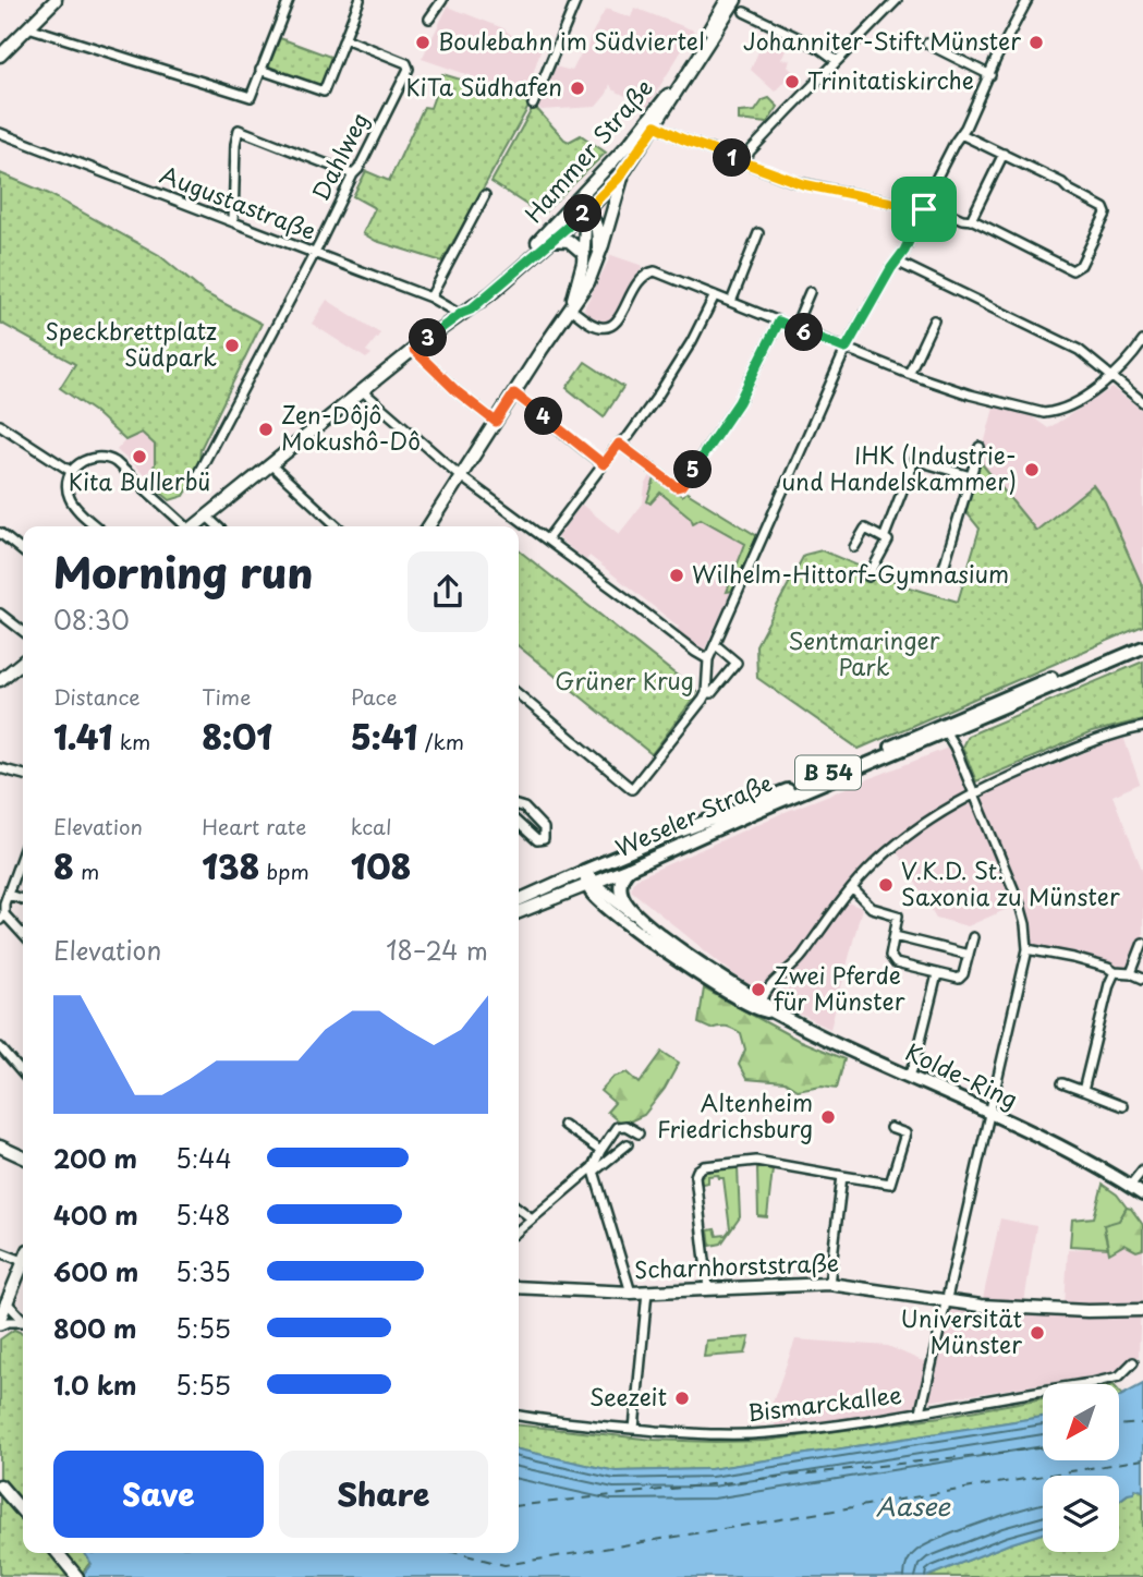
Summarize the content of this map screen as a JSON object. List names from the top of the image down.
{
  "streets": {
    "main road": [
      "Hammer Straße",
      "B 54",
      "Weseler Straße",
      "Kolde-Ring",
      "Scharnhorststraße"
    ],
    "street": ["Dahlweg", "Augustastraße", "Bismarckallee"]
  },
  "crossings": [
    ["Hammer Straße", "Augustastraße"],
    ["Dahlweg", "Augustastraße"],
    ["Weseler Straße", "Kolde-Ring"]
  ],
  "water": ["Aasee"],
  "parks": ["Sentmaringer Park", "Grüner Krug"],
  "places": [
    "Boulebahn im Südviertel",
    "Johanniter-Stift Münster",
    "Trinitatiskirche",
    "KiTa Südhafen",
    "Speckbrettplatz Südpark",
    "Zen-Dôjô Mokushô-Dô",
    "Kita Bullerbü",
    "IHK (Industrie- und Handelskammer)",
    "Wilhelm-Hittorf-Gymnasium",
    "V.K.D. St. Saxonia zu Münster",
    "Zwei Pferde für Münster",
    "Altenheim Friedrichsburg",
    "Universität Münster",
    "Seezeit"
  ],
  "north": "bottom left",
  "page": {
    "pins": [
      "1",
      "2",
      "6",
      "3",
      "4",
      "5"
    ],
    "heading": ["Morning run", "08:30"],
    "stats": [
      ["Distance", "1.41 km"],
      ["Time", "8:01"],
      ["Pace", "5:41 /km"],
      ["Elevation", "8 m"],
      ["Heart rate", "138 bpm"],
      ["kcal", "108"]
    ],
    "chart": ["Elevation", "18–24 m"],
    "list": [
      {
        "name": "200 m",
        "note": "5:44"
      },
      {
        "name": "400 m",
        "note": "5:48"
      },
      {
        "name": "600 m",
        "note": "5:35"
      },
      {
        "name": "800 m",
        "note": "5:55"
      },
      {
        "name": "1.0 km",
        "note": "5:55"
      }
    ],
    "buttons": ["Save", "Share"]
  }
}
